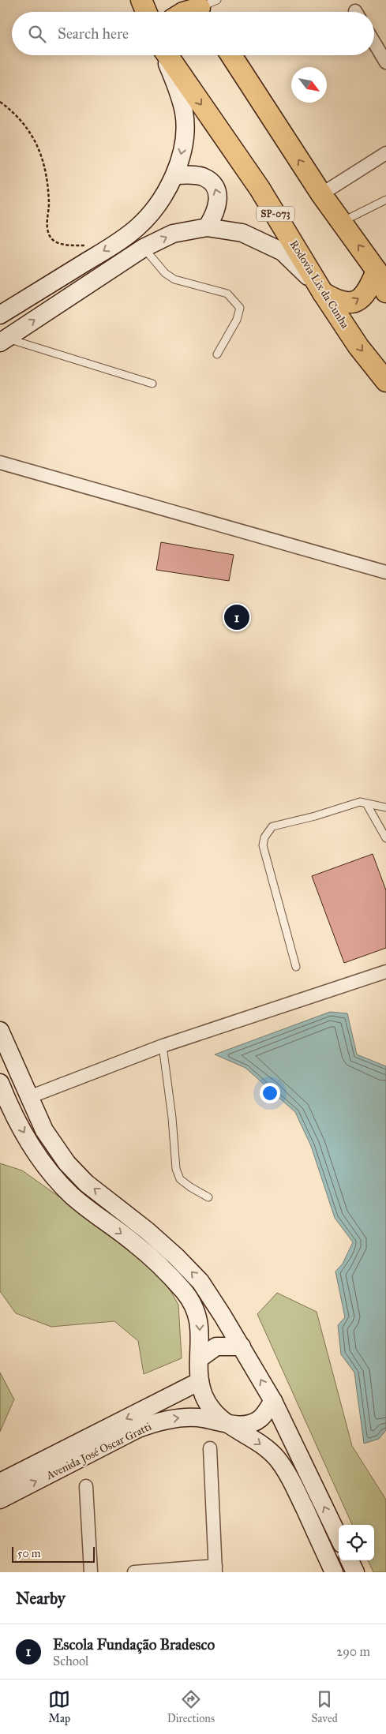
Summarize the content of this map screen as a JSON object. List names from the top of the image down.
{
  "streets": {
    "main road": ["SP-073", "Rodovia Lix da Cunha", "Avenida José Oscar Gratti"]
  },
  "scale_bar": "50 m",
  "north": "bottom right",
  "page": {
    "search": "Search here",
    "pins": "1",
    "scale": "50 m",
    "heading": "Nearby",
    "list": [
      {
        "mark": "1",
        "name": "Escola Fundação Bradesco",
        "note": "School",
        "value": "290 m"
      }
    ],
    "nav": ["Map", "Directions", "Saved"]
  }
}
